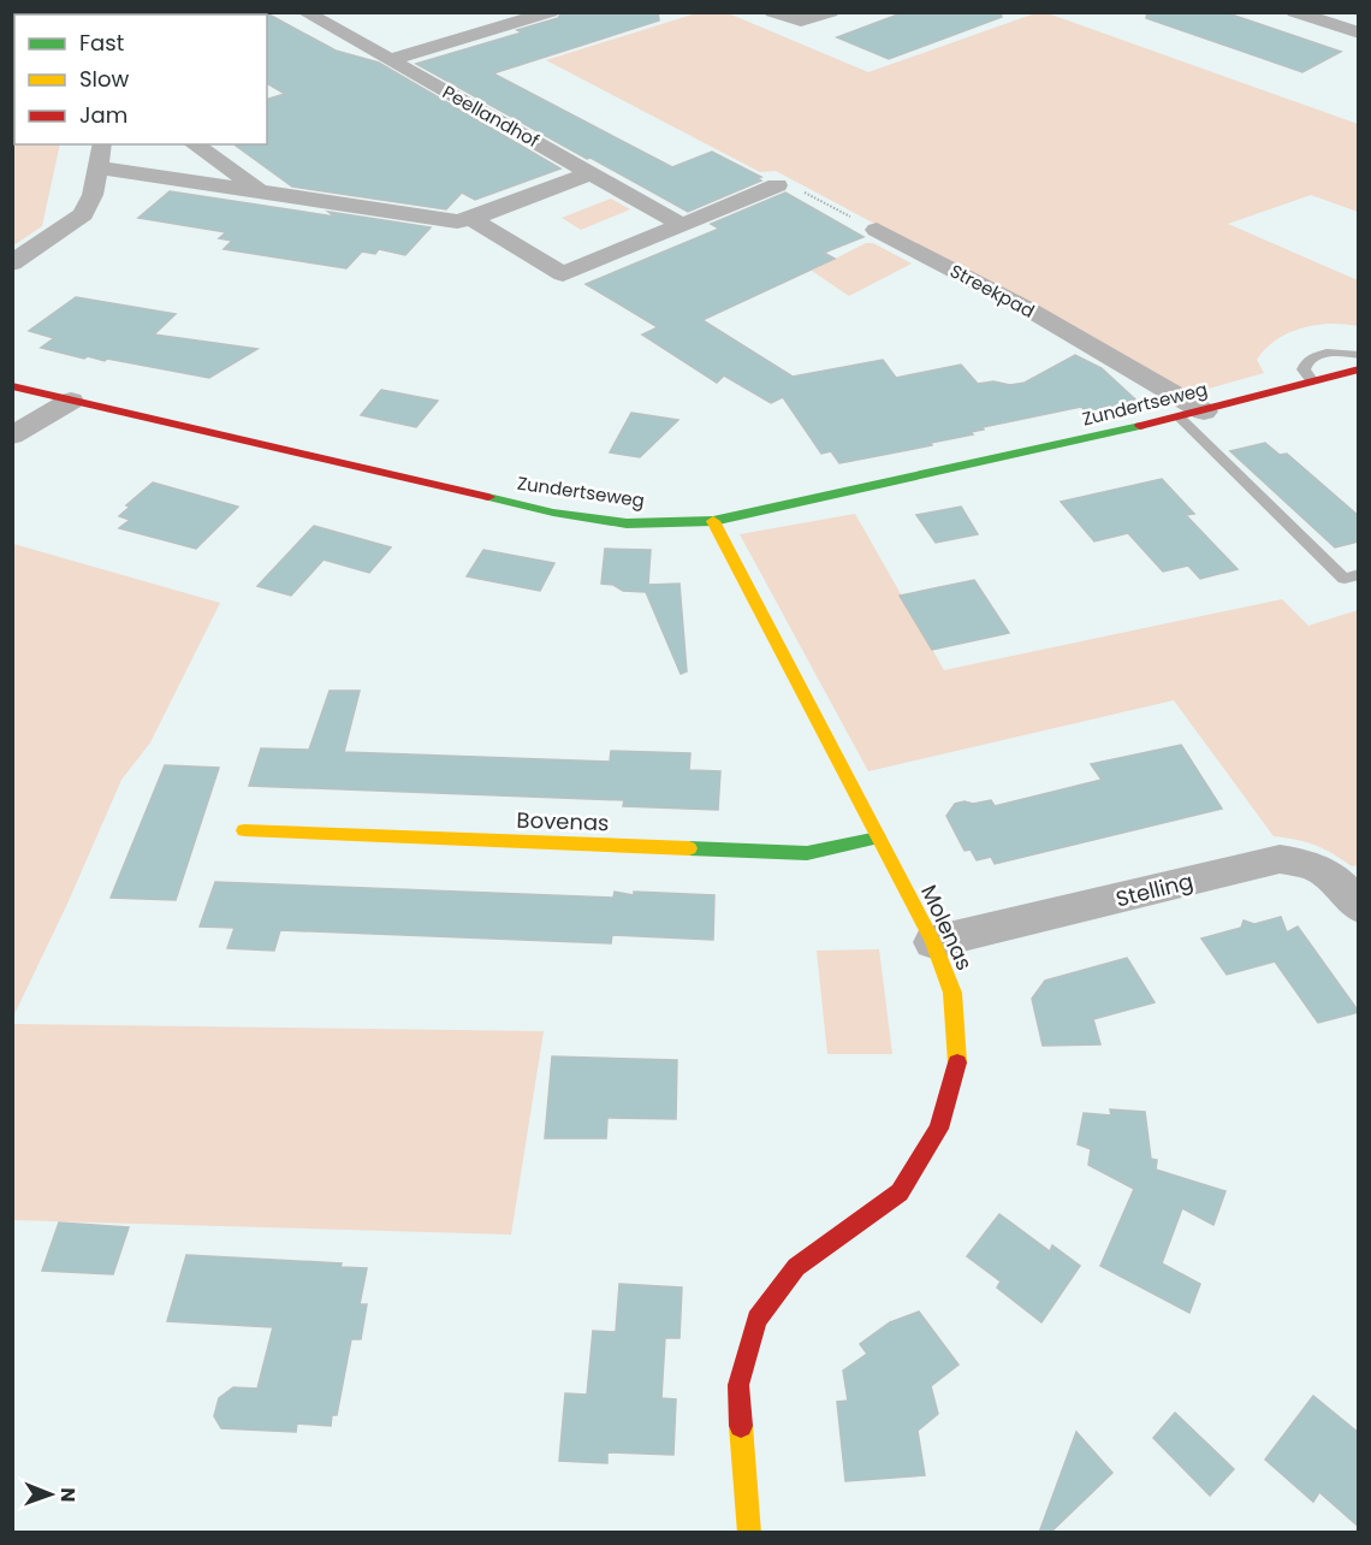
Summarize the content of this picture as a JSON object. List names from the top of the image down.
{
  "streets": {
    "street": [
      "Peellandhof",
      "Streekpad",
      "Zundertseweg",
      "Bovenas",
      "Stelling",
      "Molenas"
    ]
  },
  "crossings": [
    ["Streekpad", "Zundertseweg"],
    ["Zundertseweg", "Molenas"],
    ["Bovenas", "Molenas"],
    ["Stelling", "Molenas"]
  ],
  "legend": ["Fast", "Slow", "Jam"],
  "north": "right"
}
